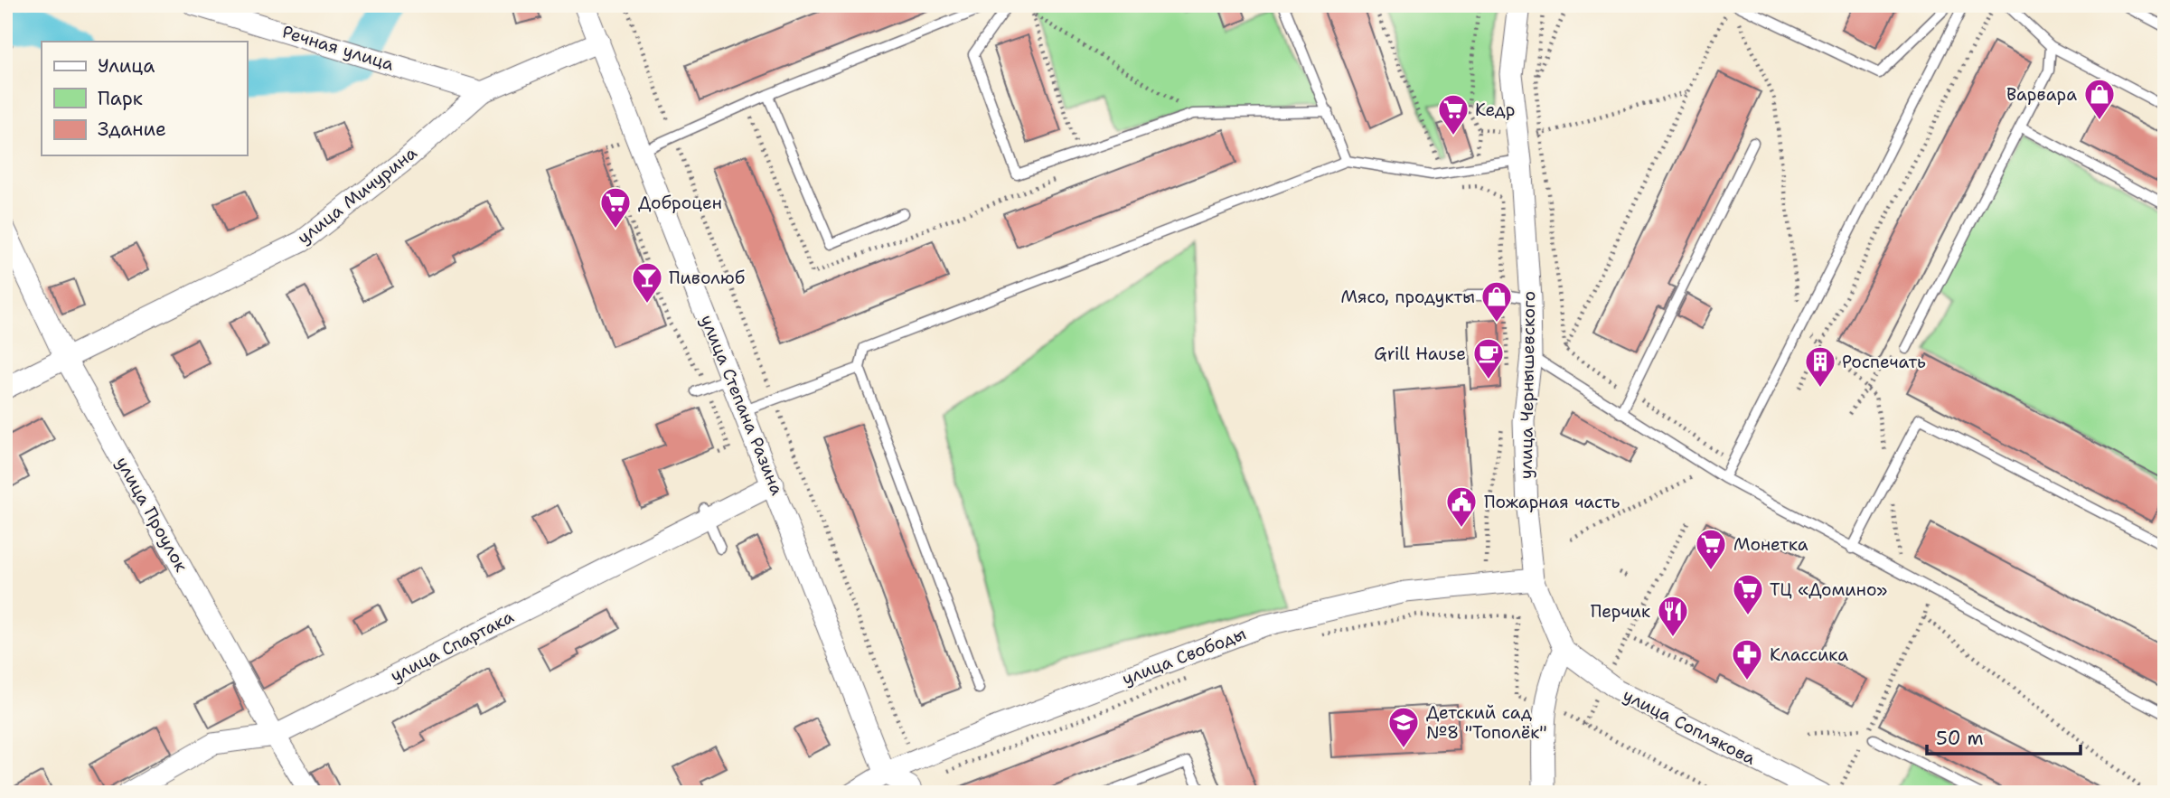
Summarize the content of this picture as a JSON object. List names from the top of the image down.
{
  "streets": {
    "street": [
      "Речная улица",
      "улица Мичурина",
      "улица Чернышевского",
      "улица Степана Разина",
      "улица Проулок",
      "улица Спартака",
      "улица Свободы",
      "улица Соплякова"
    ]
  },
  "crossings": [
    ["Речная улица", "улица Мичурина"],
    ["улица Мичурина", "улица Степана Разина"],
    ["улица Мичурина", "улица Проулок"],
    ["улица Чернышевского", "улица Свободы"],
    ["улица Чернышевского", "улица Соплякова"],
    ["улица Степана Разина", "улица Спартака"],
    ["улица Степана Разина", "улица Свободы"],
    ["улица Проулок", "улица Спартака"]
  ],
  "places": {
    "shop": ["Варвара", "Мясо, продукты"],
    "supermarket": [
      "Кедр",
      "Доброцен",
      "Монетка",
      "ТЦ «Домино»"
    ],
    "bar": ["Пиволюб"],
    "cafe": ["Grill Hause"],
    "building": ["Роспечать"],
    "public building": ["Пожарная часть"],
    "restaurant": ["Перчик"],
    "pharmacy": ["Классика"],
    "school or university": ["Детский сад №8 \"Тополёк\""]
  },
  "legend": ["Улица", "Парк", "Здание"],
  "scale_bar": "50 m"
}
